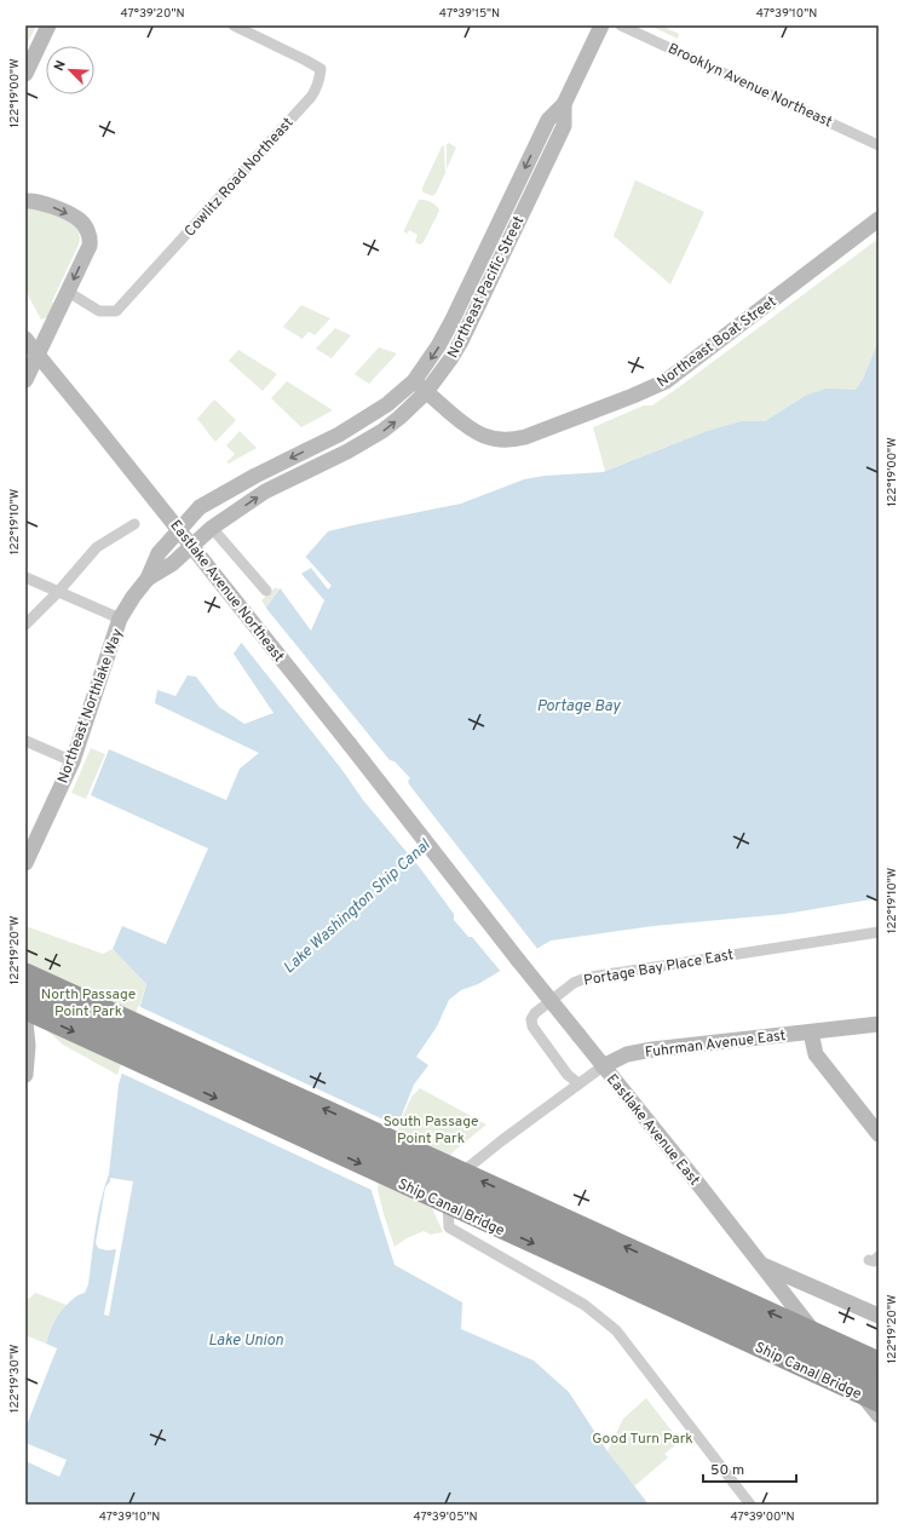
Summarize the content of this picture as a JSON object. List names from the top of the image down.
{
  "streets": {
    "highway": ["Ship Canal Bridge"],
    "main road": [
      "Northeast Pacific Street",
      "Northeast Boat Street",
      "Eastlake Avenue Northeast",
      "Northeast Northlake Way",
      "Fuhrman Avenue East",
      "Eastlake Avenue East"
    ],
    "street": ["Brooklyn Avenue Northeast", "Cowlitz Road Northeast", "Portage Bay Place East"]
  },
  "crossings": [
    ["Northeast Pacific Street", "Northeast Boat Street"],
    ["Northeast Pacific Street", "Northeast Northlake Way"],
    ["Eastlake Avenue Northeast", "Eastlake Avenue East"],
    ["Portage Bay Place East", "Fuhrman Avenue East"],
    ["Fuhrman Avenue East", "Eastlake Avenue East"]
  ],
  "water": ["Portage Bay", "Lake Washington Ship Canal", "Lake Union"],
  "parks": ["North Passage Point Park", "South Passage Point Park", "Good Turn Park"],
  "scale_bar": "50 m",
  "north": "top left",
  "coordinates": [
    "47°39'20\"N",
    "47°39'15\"N",
    "47°39'10\"N",
    "122°19'00\"W",
    "122°19'10\"W",
    "122°19'20\"W",
    "122°19'30\"W",
    "47°39'05\"N",
    "47°39'00\"N"
  ]
}
